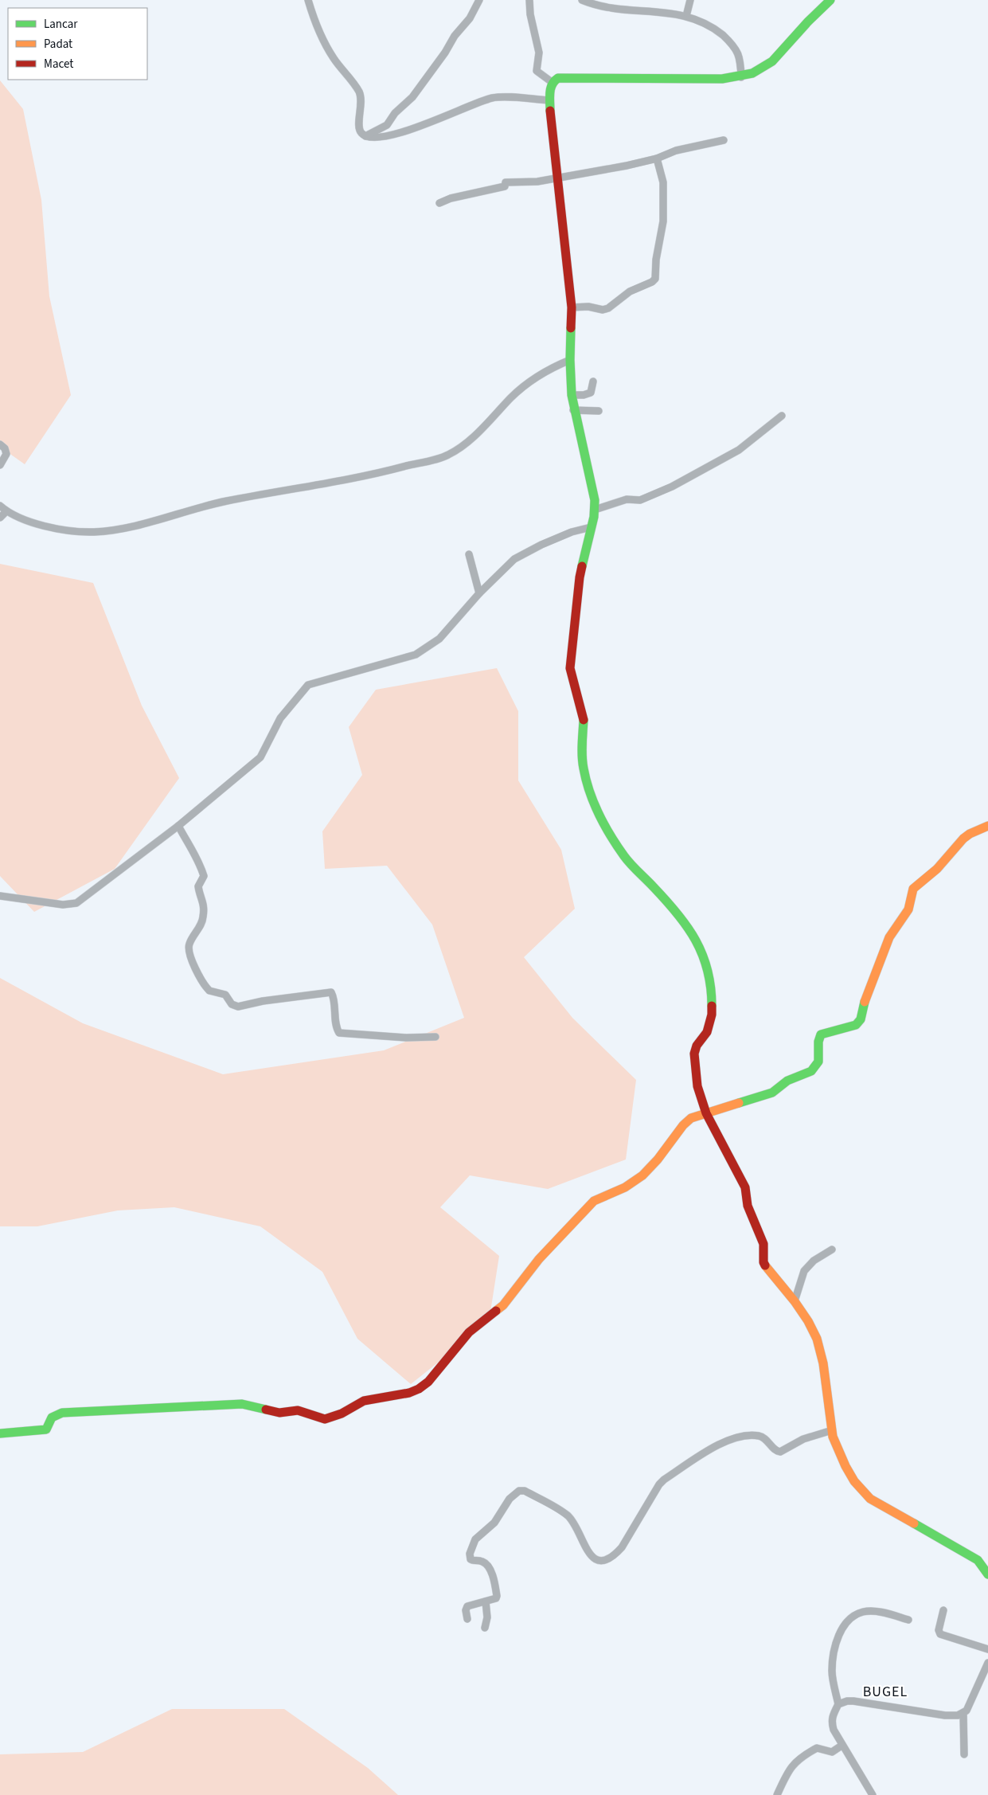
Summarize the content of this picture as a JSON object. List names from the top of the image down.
{
  "districts": ["BUGEL"],
  "legend": ["Lancar", "Padat", "Macet"]
}
